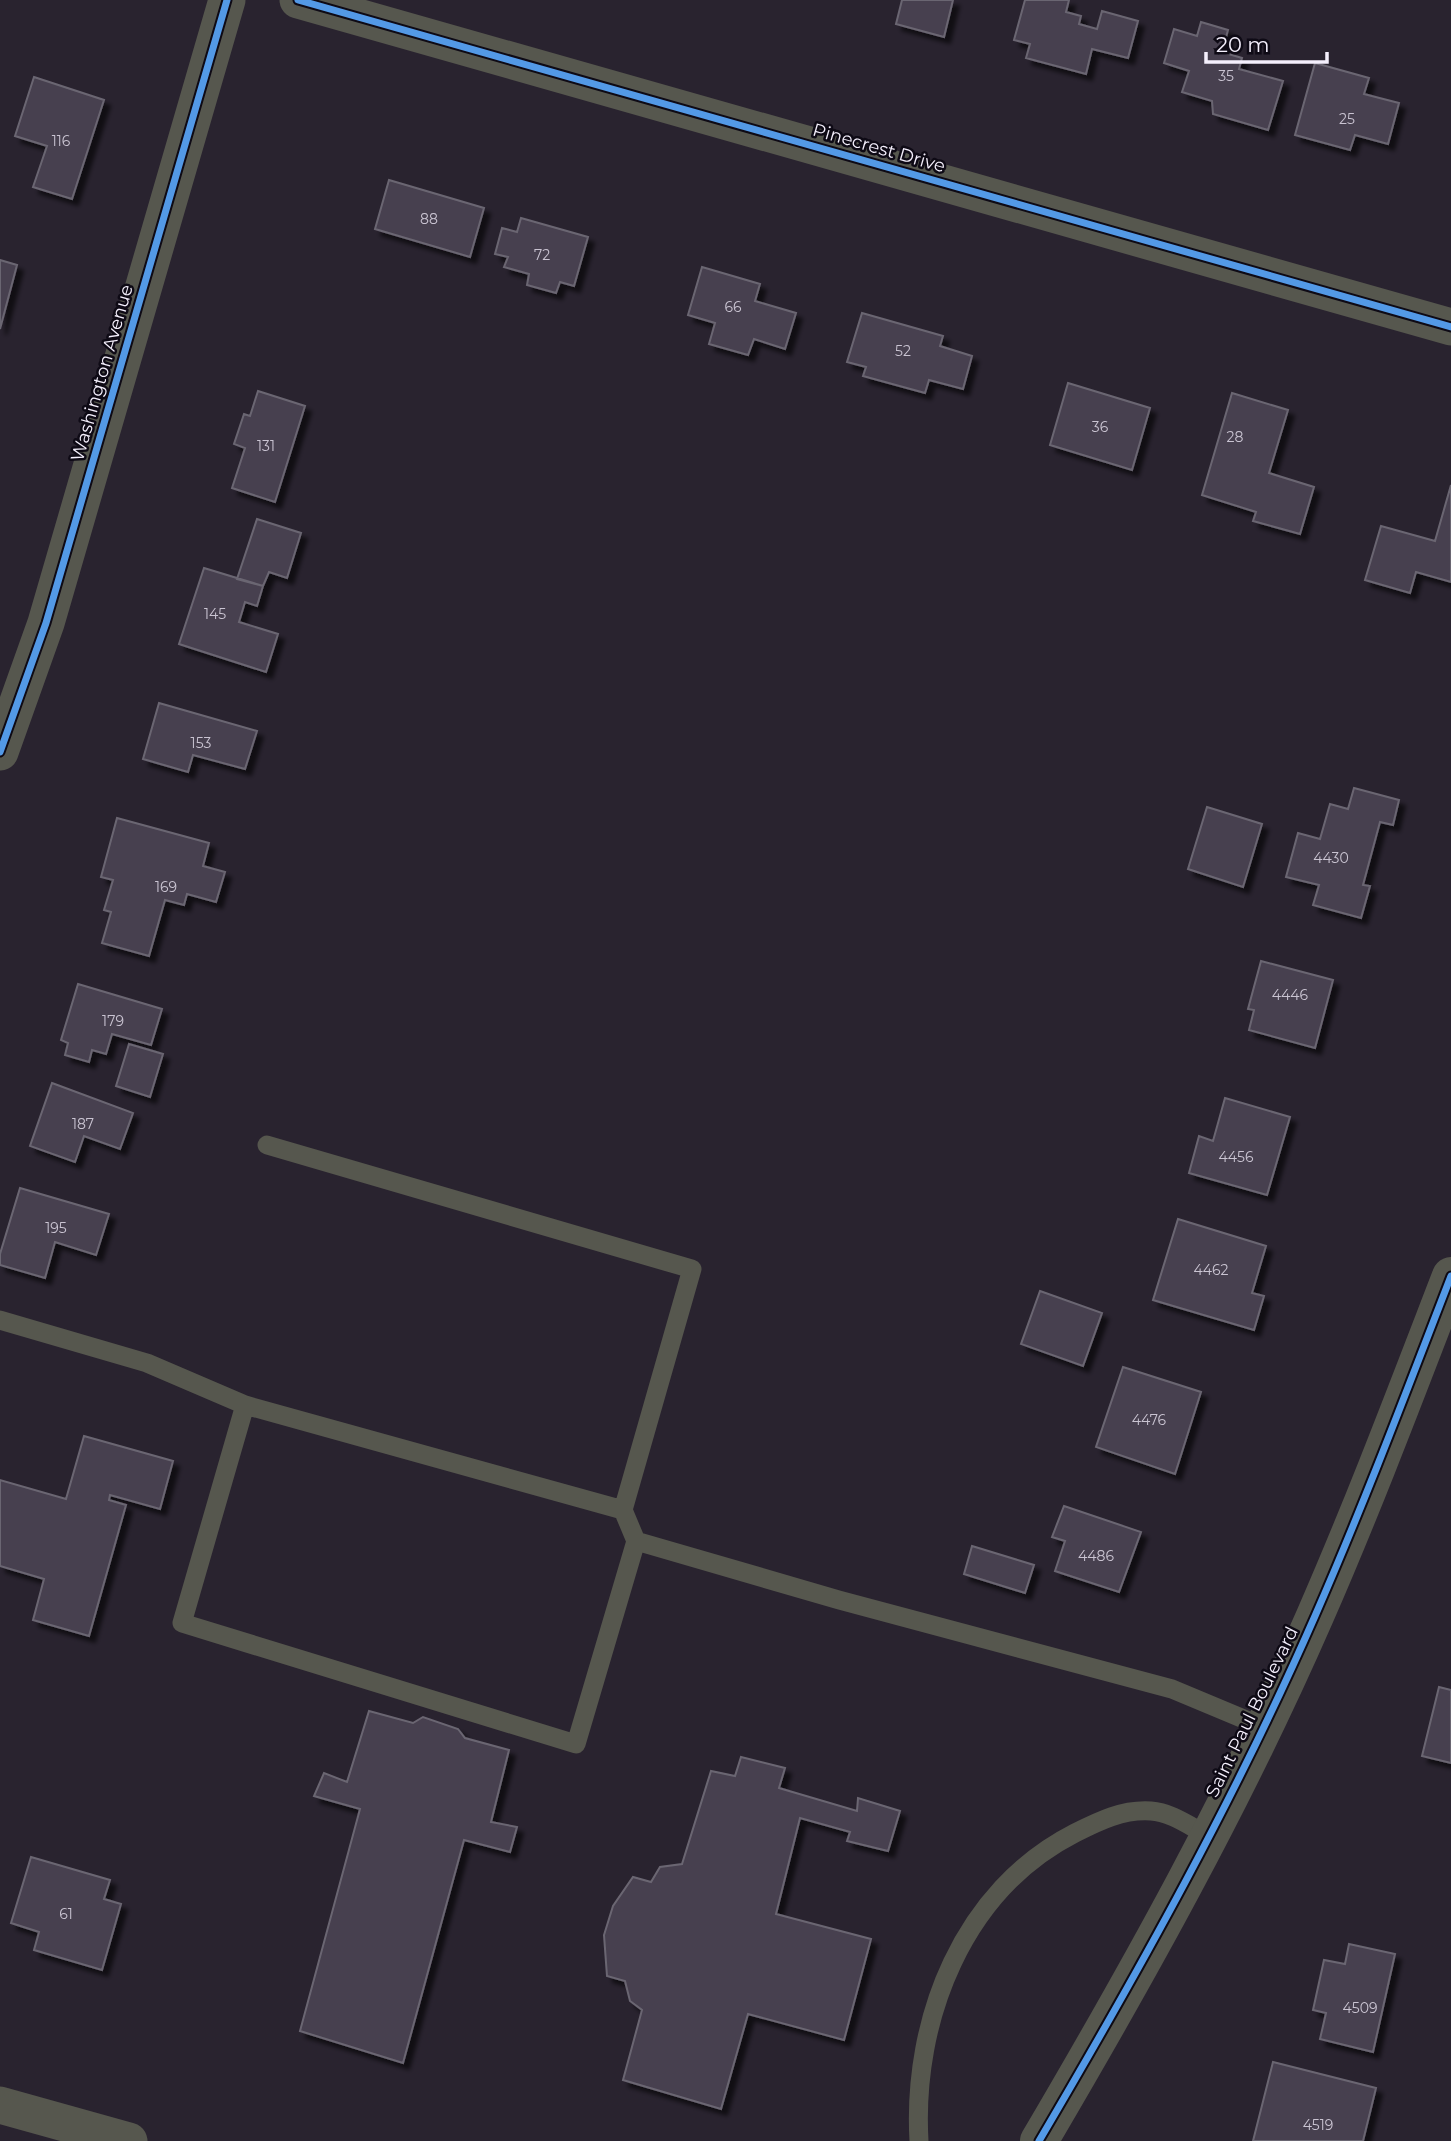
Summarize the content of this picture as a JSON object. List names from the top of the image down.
{
  "streets": {
    "street": ["Pinecrest Drive", "Washington Avenue", "Saint Paul Boulevard"]
  },
  "house_numbers": [
    "35",
    "25",
    "116",
    "88",
    "72",
    "66",
    "52",
    "36",
    "28",
    "131",
    "145",
    "153",
    "4430",
    "169",
    "4446",
    "179",
    "187",
    "4456",
    "195",
    "4462",
    "4476",
    "4486",
    "61",
    "4509",
    "4519"
  ],
  "scale_bar": "20 m"
}
